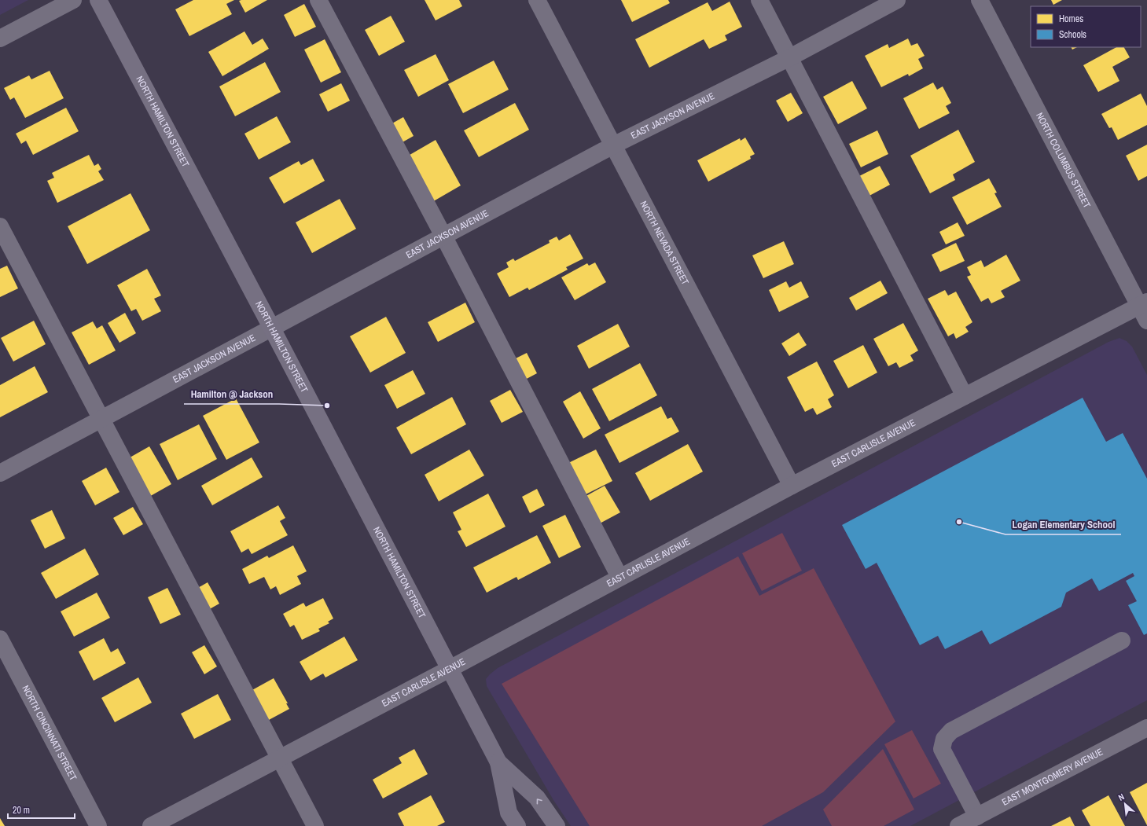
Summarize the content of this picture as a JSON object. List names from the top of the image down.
{
  "streets": {
    "main road": ["NORTH HAMILTON STREET"],
    "street": [
      "EAST JACKSON AVENUE",
      "NORTH COLUMBUS STREET",
      "NORTH NEVADA STREET",
      "EAST CARLISLE AVENUE",
      "NORTH CINCINNATI STREET",
      "EAST MONTGOMERY AVENUE"
    ]
  },
  "crossings": [
    ["EAST JACKSON AVENUE", "NORTH HAMILTON STREET"],
    ["EAST JACKSON AVENUE", "NORTH NEVADA STREET"],
    ["NORTH HAMILTON STREET", "EAST CARLISLE AVENUE"],
    ["NORTH COLUMBUS STREET", "EAST CARLISLE AVENUE"],
    ["NORTH NEVADA STREET", "EAST CARLISLE AVENUE"]
  ],
  "places": ["Hamilton @ Jackson", "Logan Elementary School"],
  "legend": ["Homes", "Schools"],
  "scale_bar": "20 m",
  "north": "top left"
}
